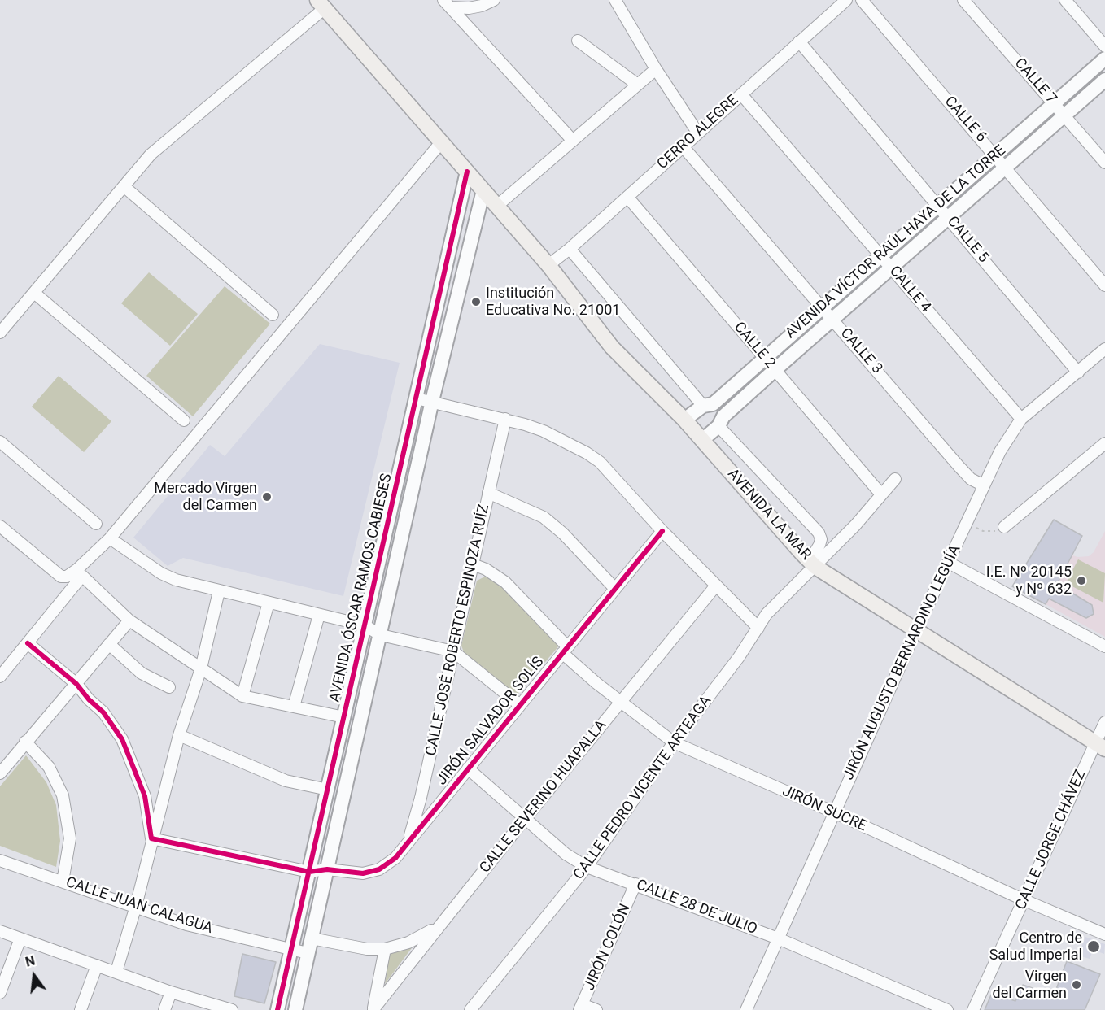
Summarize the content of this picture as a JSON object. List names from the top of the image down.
{
  "streets": {
    "main road": ["AVENIDA LA MAR"],
    "street": [
      "CALLE 7",
      "CALLE 6",
      "CERRO ALEGRE",
      "CALLE 5",
      "AVENIDA VÍCTOR RAÚL HAYA DE LA TORRE",
      "CALLE 4",
      "CALLE 2",
      "CALLE 3",
      "AVENIDA ÓSCAR RAMOS CABIESES",
      "CALLE JOSÉ ROBERTO ESPINOZA RUÍZ",
      "JIRÓN AUGUSTO BERNARDINO LEGUÍA",
      "JIRÓN SALVADOR SOLÍS",
      "CALLE PEDRO VICENTE ARTEAGA",
      "CALLE SEVERINO HUAPALLA",
      "JIRÓN SUCRE",
      "CALLE JORGE CHÁVEZ",
      "CALLE JUAN CALAGUA",
      "CALLE 28 DE JULIO",
      "JIRÓN COLÓN"
    ]
  },
  "crossings": [
    ["CALLE 7", "AVENIDA VÍCTOR RAÚL HAYA DE LA TORRE"],
    ["CALLE 6", "AVENIDA VÍCTOR RAÚL HAYA DE LA TORRE"],
    ["CERRO ALEGRE", "CALLE 5"],
    ["CERRO ALEGRE", "CALLE 4"],
    ["CERRO ALEGRE", "CALLE 2"],
    ["CERRO ALEGRE", "CALLE 3"],
    ["CERRO ALEGRE", "AVENIDA LA MAR"],
    ["CALLE 5", "AVENIDA VÍCTOR RAÚL HAYA DE LA TORRE"],
    ["CALLE 5", "JIRÓN AUGUSTO BERNARDINO LEGUÍA"],
    ["AVENIDA VÍCTOR RAÚL HAYA DE LA TORRE", "CALLE 4"],
    ["AVENIDA VÍCTOR RAÚL HAYA DE LA TORRE", "CALLE 2"],
    ["AVENIDA VÍCTOR RAÚL HAYA DE LA TORRE", "CALLE 3"],
    ["AVENIDA VÍCTOR RAÚL HAYA DE LA TORRE", "AVENIDA LA MAR"],
    ["CALLE 4", "JIRÓN AUGUSTO BERNARDINO LEGUÍA"],
    ["CALLE 2", "CALLE PEDRO VICENTE ARTEAGA"],
    ["CALLE 3", "JIRÓN AUGUSTO BERNARDINO LEGUÍA"],
    ["AVENIDA LA MAR", "AVENIDA ÓSCAR RAMOS CABIESES"],
    ["AVENIDA LA MAR", "JIRÓN AUGUSTO BERNARDINO LEGUÍA"],
    ["AVENIDA LA MAR", "CALLE PEDRO VICENTE ARTEAGA"],
    ["AVENIDA LA MAR", "CALLE JORGE CHÁVEZ"],
    ["AVENIDA ÓSCAR RAMOS CABIESES", "JIRÓN SALVADOR SOLÍS"],
    ["AVENIDA ÓSCAR RAMOS CABIESES", "CALLE JUAN CALAGUA"],
    ["CALLE JOSÉ ROBERTO ESPINOZA RUÍZ", "JIRÓN SALVADOR SOLÍS"],
    ["CALLE JOSÉ ROBERTO ESPINOZA RUÍZ", "JIRÓN SUCRE"],
    ["JIRÓN AUGUSTO BERNARDINO LEGUÍA", "JIRÓN SUCRE"],
    ["JIRÓN AUGUSTO BERNARDINO LEGUÍA", "CALLE 28 DE JULIO"],
    ["JIRÓN SALVADOR SOLÍS", "JIRÓN SUCRE"],
    ["JIRÓN SALVADOR SOLÍS", "CALLE 28 DE JULIO"],
    ["CALLE PEDRO VICENTE ARTEAGA", "JIRÓN SUCRE"],
    ["CALLE PEDRO VICENTE ARTEAGA", "CALLE 28 DE JULIO"],
    ["CALLE SEVERINO HUAPALLA", "JIRÓN SUCRE"],
    ["CALLE SEVERINO HUAPALLA", "CALLE 28 DE JULIO"],
    ["JIRÓN SUCRE", "CALLE JORGE CHÁVEZ"],
    ["CALLE 28 DE JULIO", "JIRÓN COLÓN"]
  ],
  "places": [
    "Institución Educativa No. 21001",
    "Mercado Virgen del Carmen",
    "I.E. Nº 20145 y Nº 632",
    "Centro de Salud Imperial",
    "Virgen del Carmen"
  ],
  "north": "top"
}
